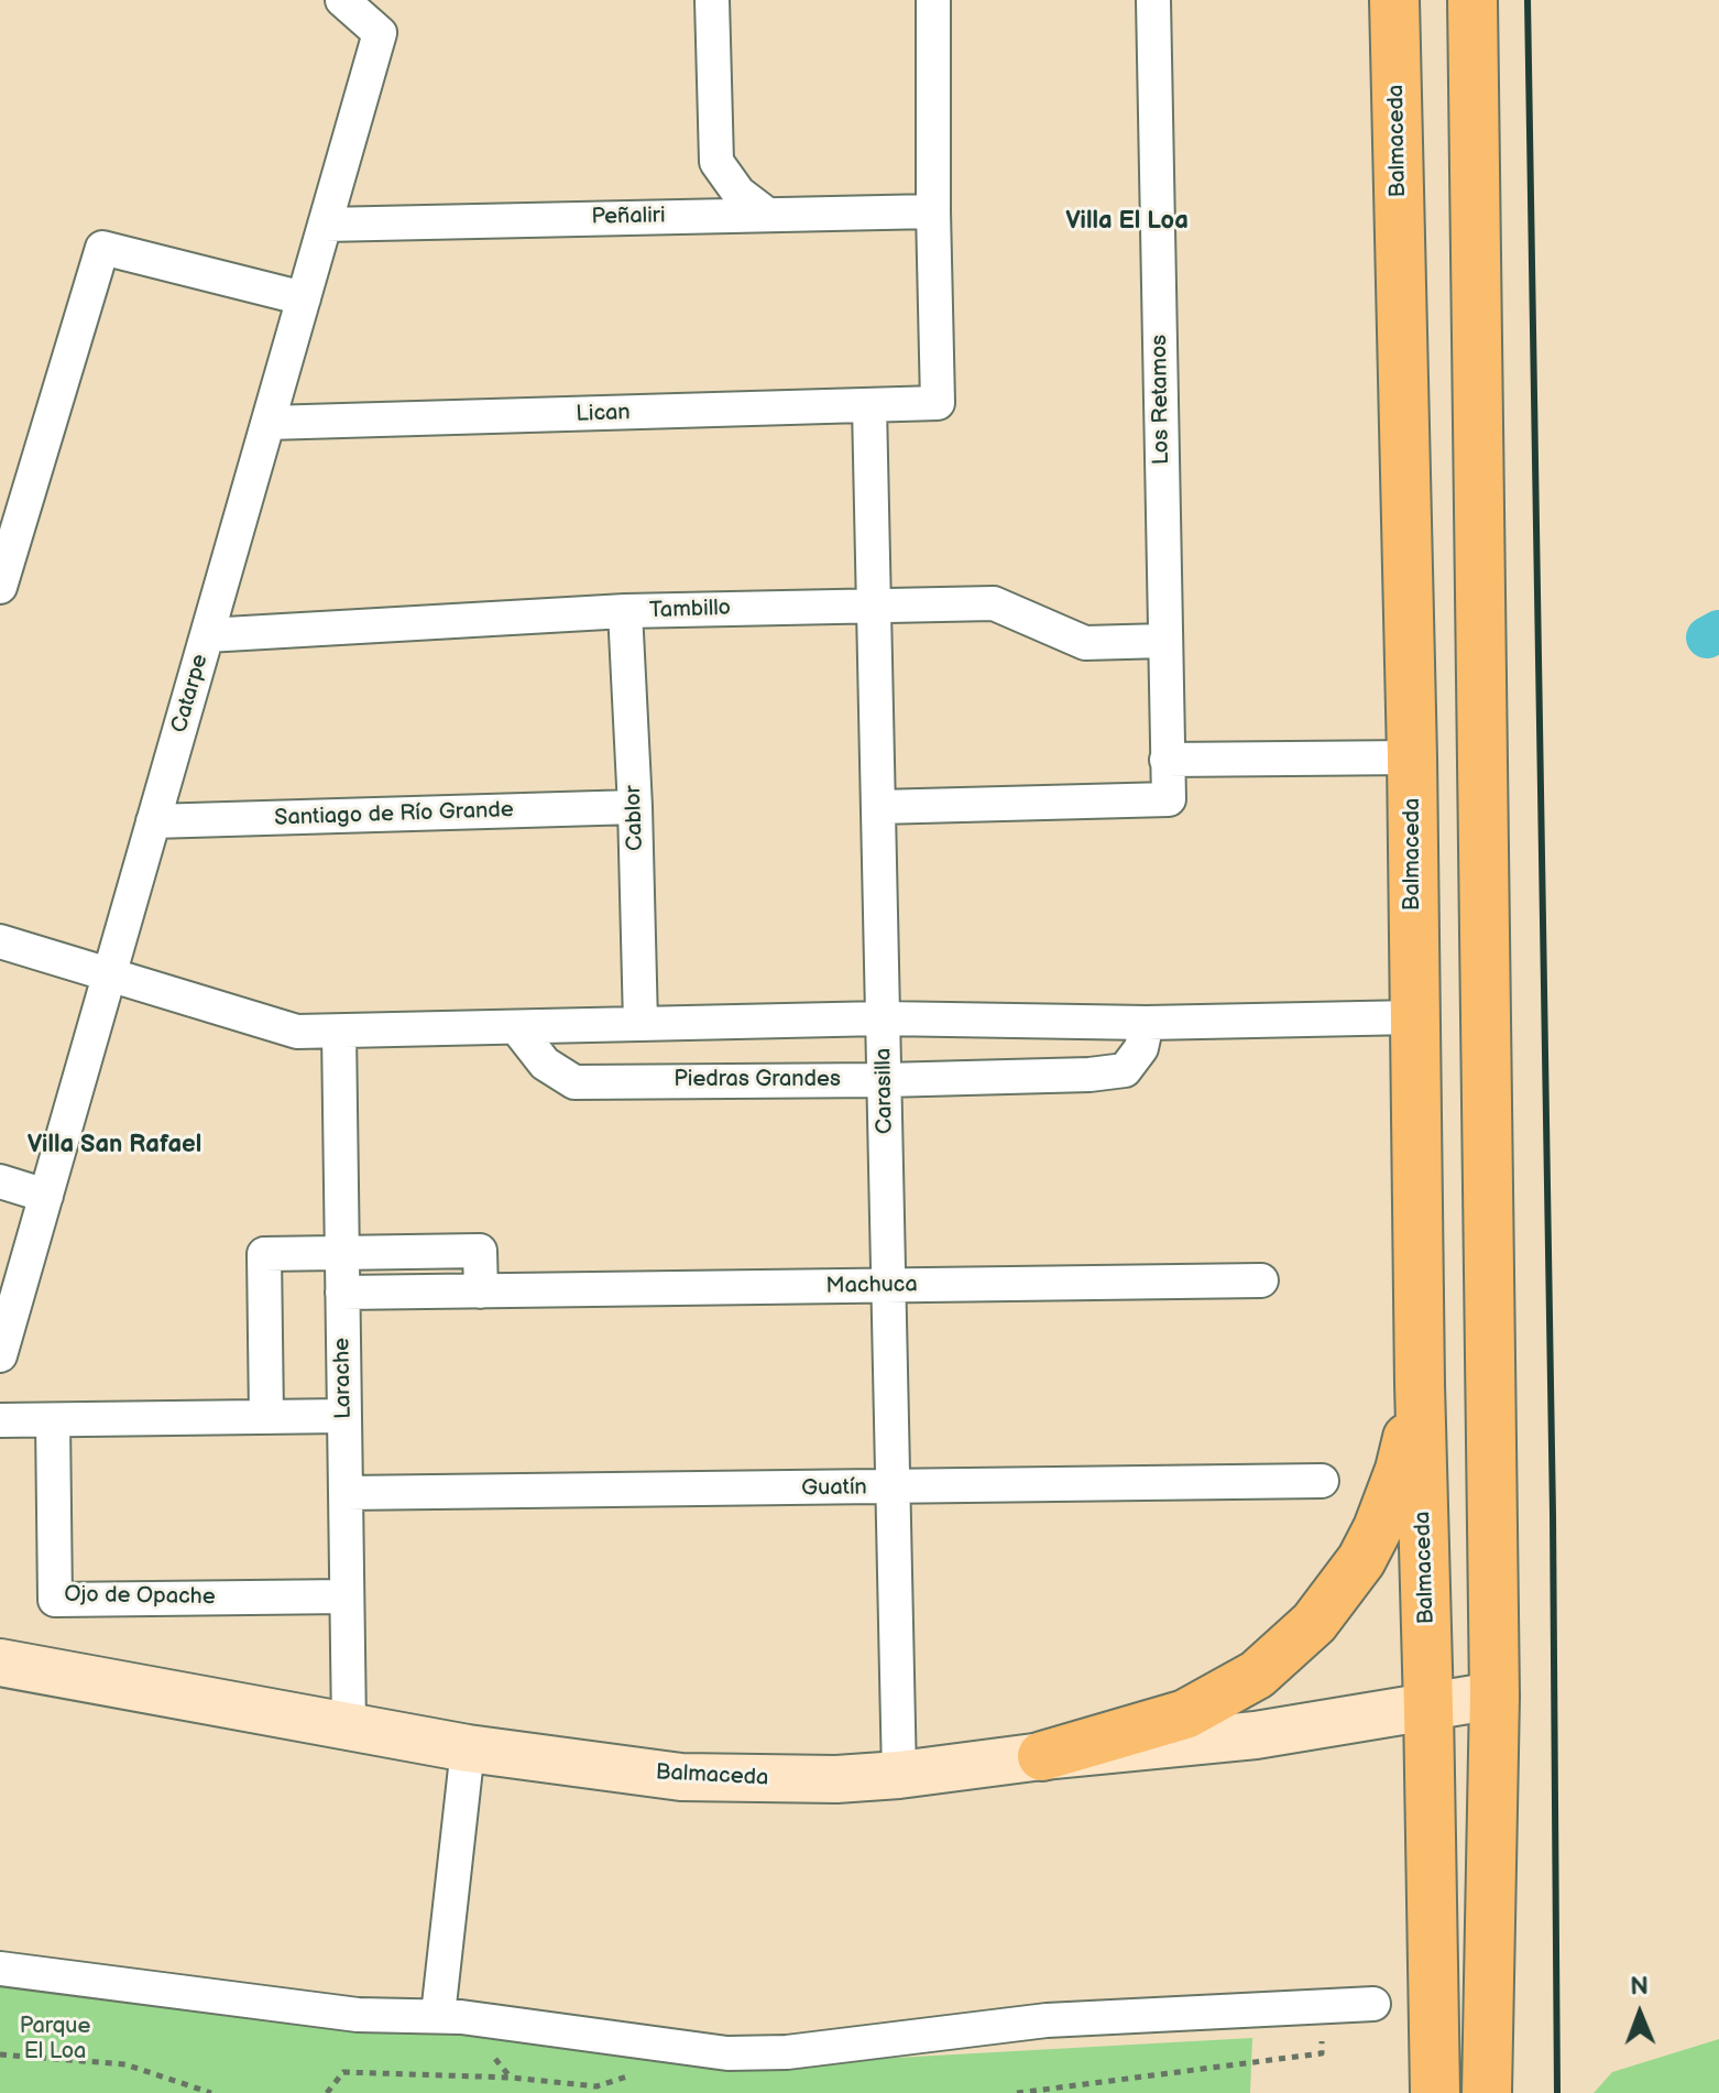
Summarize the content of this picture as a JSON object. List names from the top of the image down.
{
  "streets": {
    "main road": ["Balmaceda"],
    "street": [
      "Peñaliri",
      "Los Retamos",
      "Lican",
      "Tambillo",
      "Catarpe",
      "Santiago de Río Grande",
      "Cablor",
      "Piedras Grandes",
      "Carasilla",
      "Machuca",
      "Larache",
      "Guatín",
      "Ojo de Opache"
    ]
  },
  "crossings": [
    ["Balmaceda", "Carasilla"],
    ["Balmaceda", "Larache"],
    ["Peñaliri", "Lican"],
    ["Peñaliri", "Catarpe"],
    ["Los Retamos", "Tambillo"],
    ["Los Retamos", "Carasilla"],
    ["Lican", "Catarpe"],
    ["Lican", "Carasilla"],
    ["Tambillo", "Catarpe"],
    ["Tambillo", "Cablor"],
    ["Tambillo", "Carasilla"],
    ["Catarpe", "Santiago de Río Grande"],
    ["Santiago de Río Grande", "Cablor"],
    ["Piedras Grandes", "Carasilla"],
    ["Carasilla", "Machuca"],
    ["Carasilla", "Guatín"],
    ["Machuca", "Larache"],
    ["Larache", "Guatín"],
    ["Larache", "Ojo de Opache"]
  ],
  "districts": ["Villa El Loa", "Villa San Rafael"],
  "parks": ["Parque El Loa"],
  "north": "top"
}
